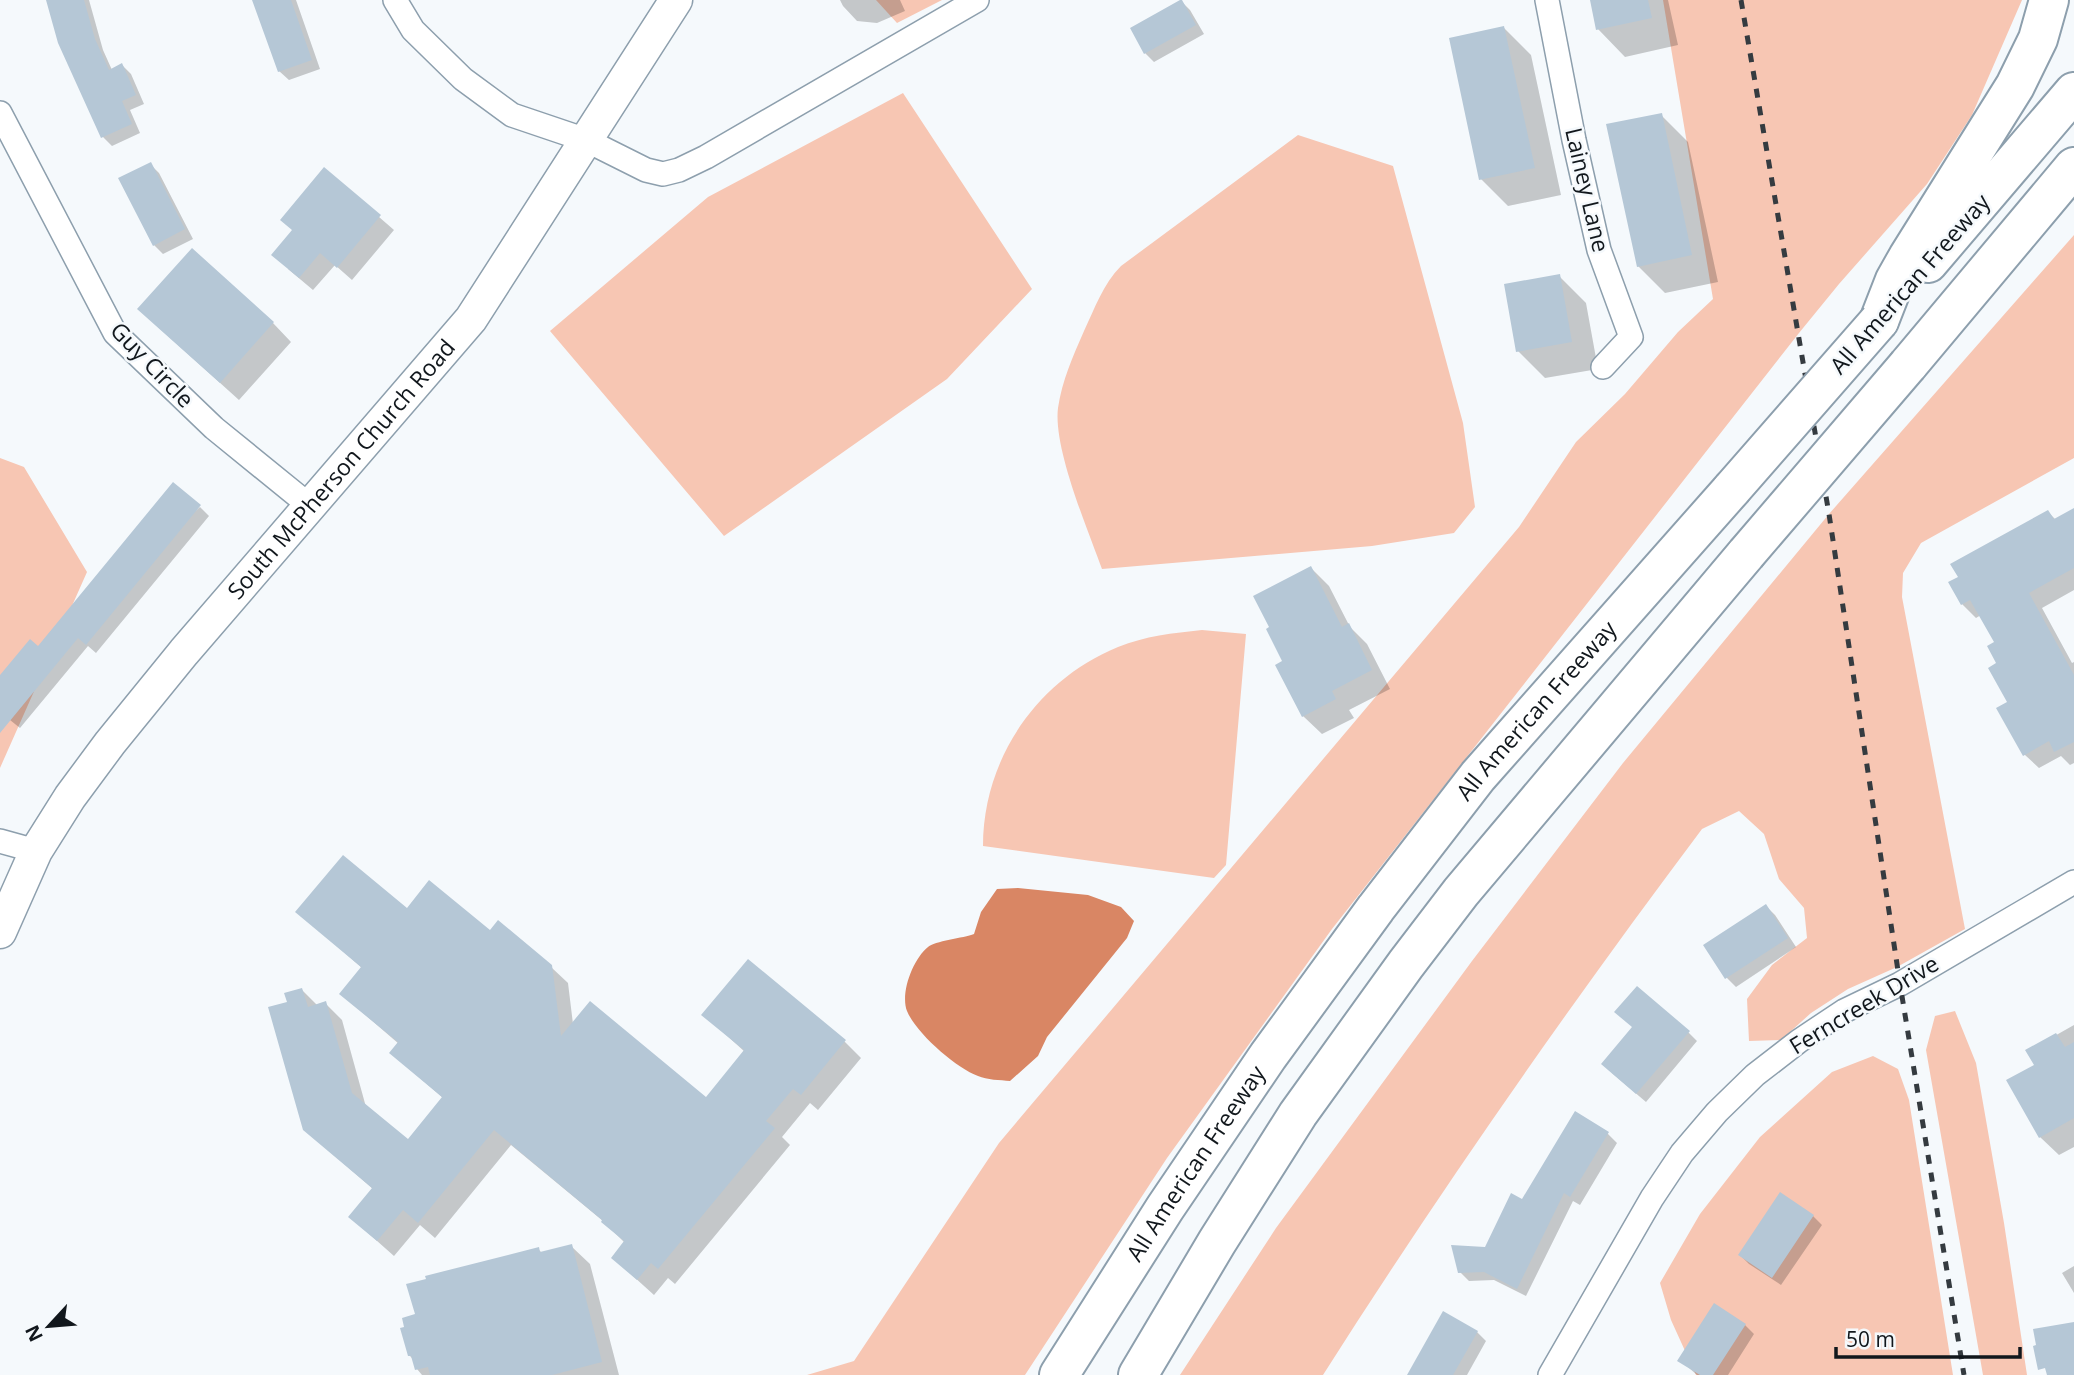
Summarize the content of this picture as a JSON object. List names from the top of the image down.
{
  "streets": {
    "highway": ["All American Freeway"],
    "main road": ["South McPherson Church Road"],
    "street": ["Lainey Lane", "Guy Circle", "Ferncreek Drive"]
  },
  "crossings": [
    ["Guy Circle", "South McPherson Church Road"]
  ],
  "scale_bar": "50 m",
  "north": "bottom left"
}
